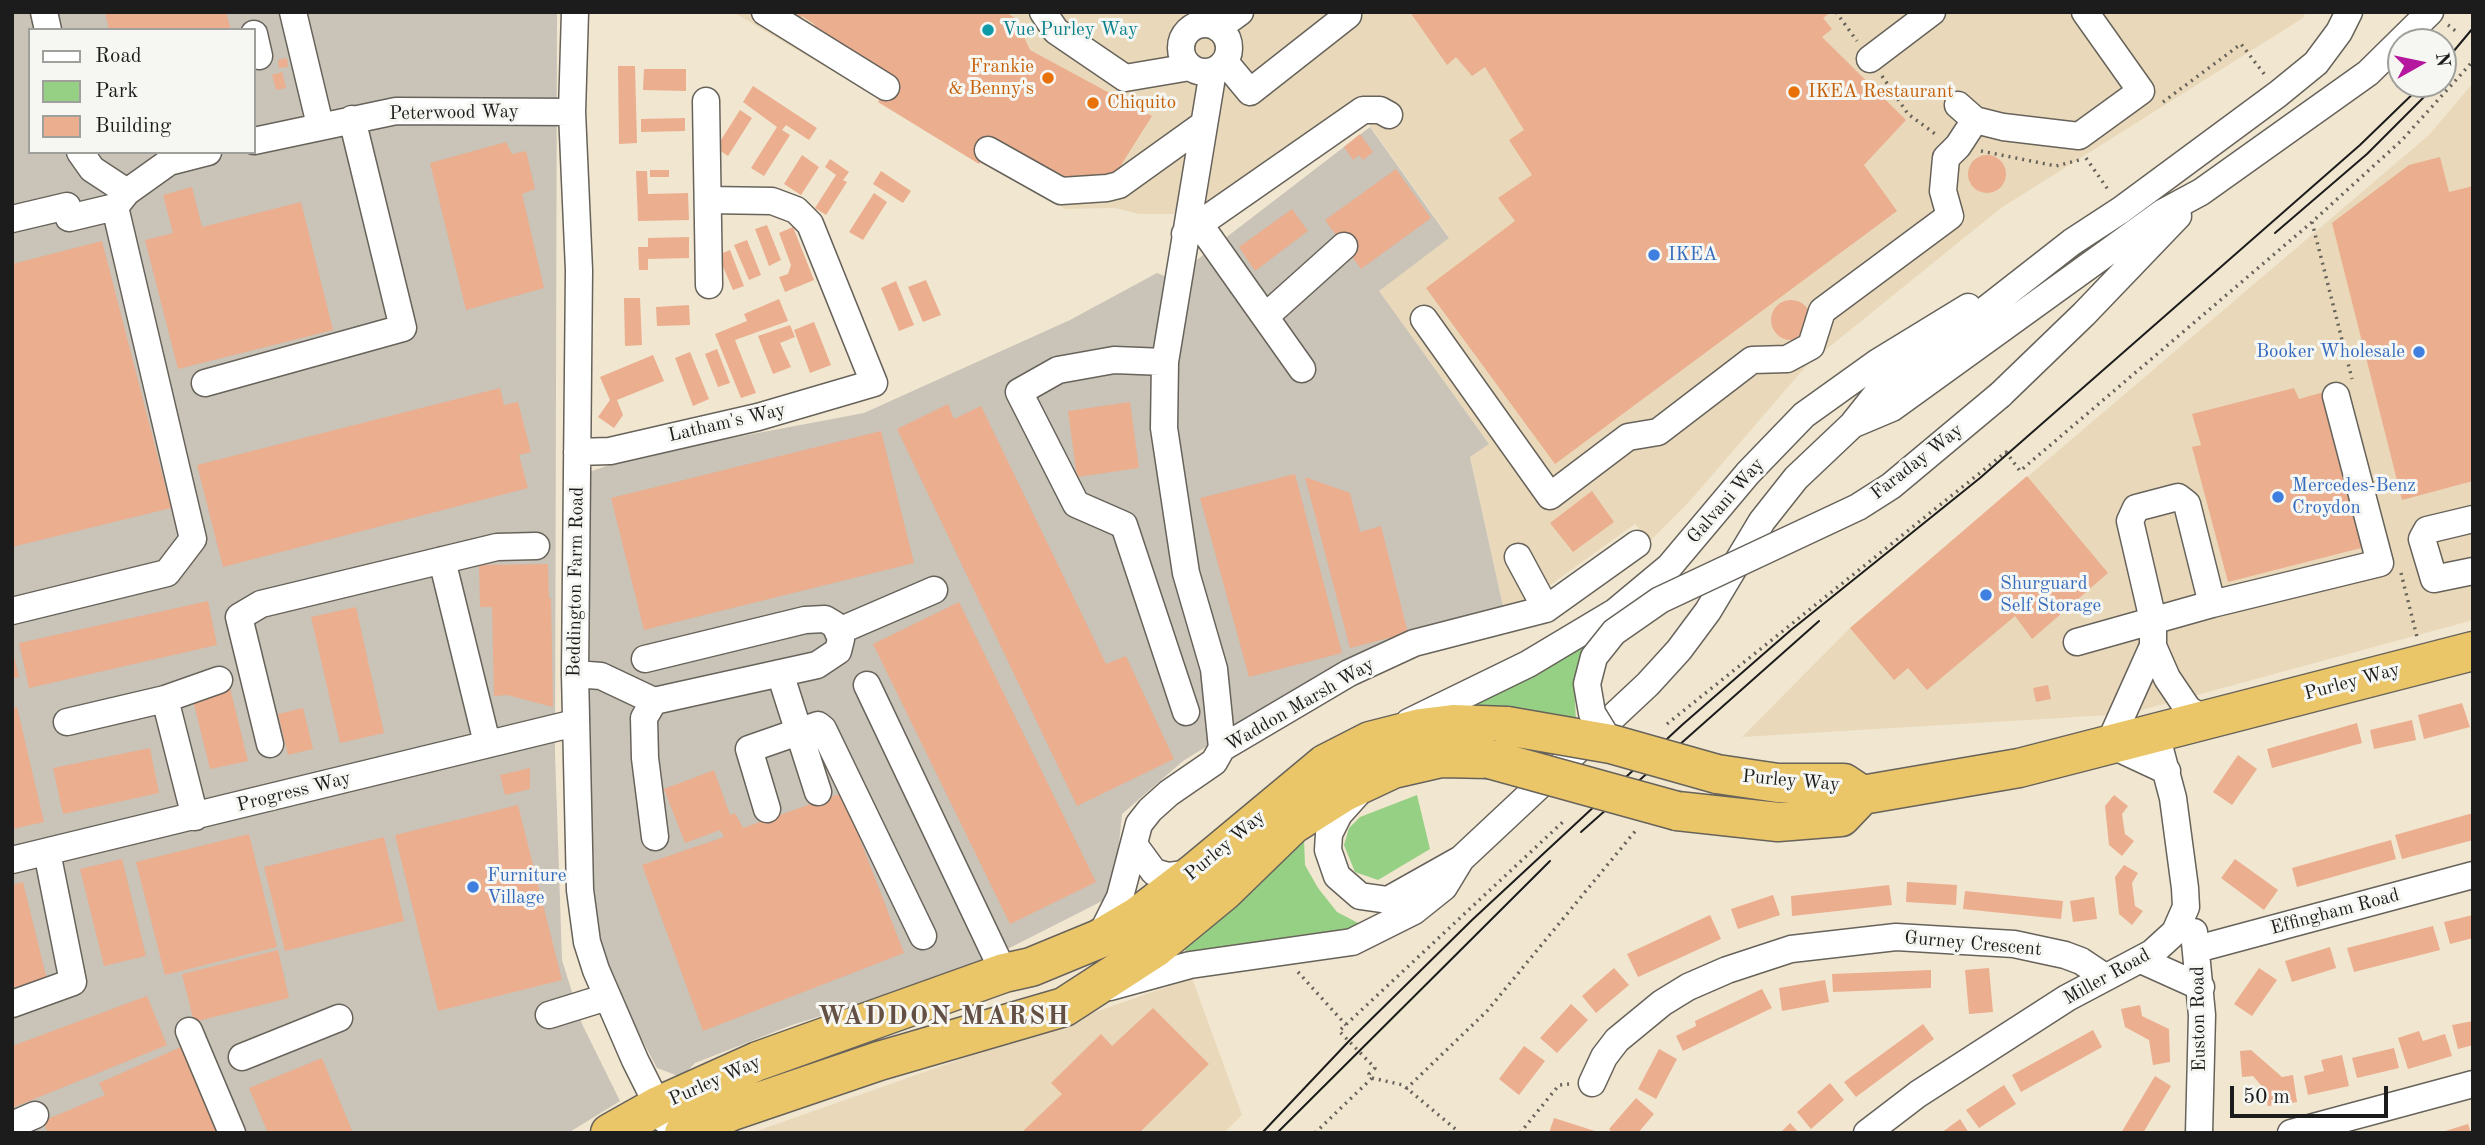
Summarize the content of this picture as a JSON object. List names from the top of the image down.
{
  "streets": {
    "highway": ["Purley Way"],
    "street": [
      "Peterwood Way",
      "Latham's Way",
      "Faraday Way",
      "Galvani Way",
      "Beddington Farm Road",
      "Waddon Marsh Way",
      "Progress Way",
      "Effingham Road",
      "Gurney Crescent",
      "Miller Road",
      "Euston Road"
    ]
  },
  "crossings": [
    ["Peterwood Way", "Beddington Farm Road"],
    ["Latham's Way", "Beddington Farm Road"],
    ["Faraday Way", "Purley Way"],
    ["Galvani Way", "Purley Way"],
    ["Beddington Farm Road", "Purley Way"],
    ["Beddington Farm Road", "Progress Way"],
    ["Purley Way", "Waddon Marsh Way"],
    ["Effingham Road", "Euston Road"],
    ["Gurney Crescent", "Miller Road"],
    ["Miller Road", "Euston Road"]
  ],
  "districts": ["WADDON MARSH"],
  "places": [
    "Vue Purley Way",
    "Frankie & Benny's",
    "IKEA Restaurant",
    "Chiquito",
    "IKEA",
    "Booker Wholesale",
    "Mercedes-Benz Croydon",
    "Shurguard Self Storage",
    "Furniture Village"
  ],
  "legend": ["Road", "Park", "Building"],
  "scale_bar": "50 m",
  "north": "right"
}
